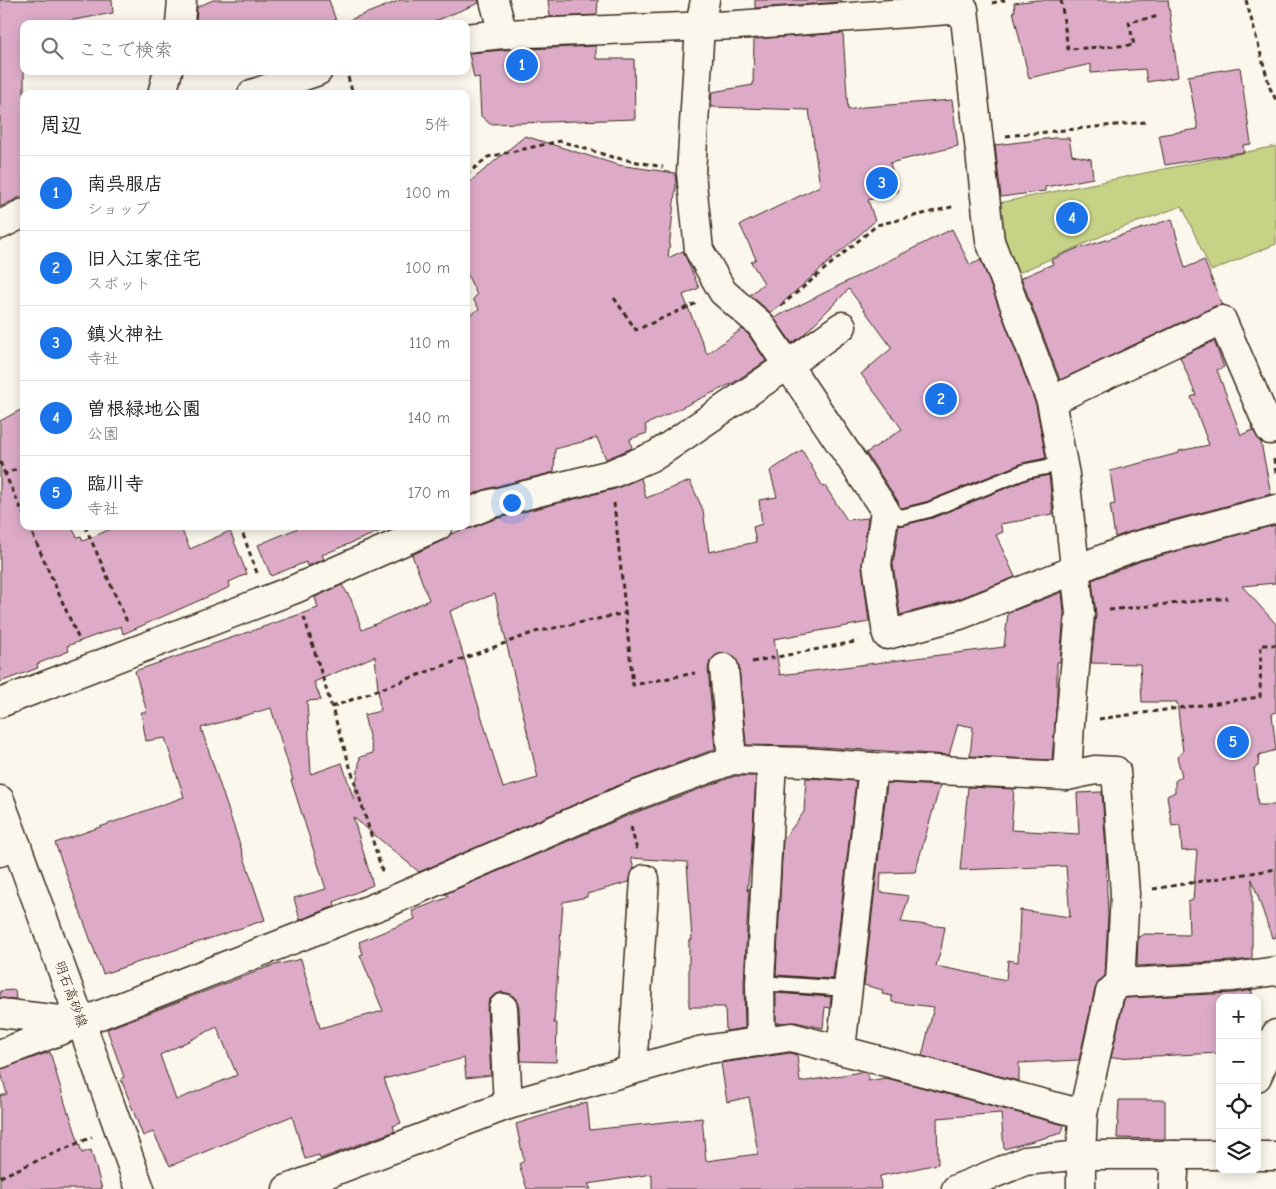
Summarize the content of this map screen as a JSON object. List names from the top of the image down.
{
  "streets": {
    "street": ["明石高砂線"]
  },
  "page": {
    "search": "ここで検索",
    "pins": [
      "1",
      "3",
      "4",
      "2",
      "5"
    ],
    "heading": ["周辺", "5件"],
    "list": [
      {
        "mark": "1",
        "name": "南呉服店",
        "note": "ショップ",
        "value": "100 m"
      },
      {
        "mark": "2",
        "name": "旧入江家住宅",
        "note": "スポット",
        "value": "100 m"
      },
      {
        "mark": "3",
        "name": "鎮火神社",
        "note": "寺社",
        "value": "110 m"
      },
      {
        "mark": "4",
        "name": "曽根緑地公園",
        "note": "公園",
        "value": "140 m"
      },
      {
        "mark": "5",
        "name": "臨川寺",
        "note": "寺社",
        "value": "170 m"
      }
    ],
    "map_buttons": ["+", "−"]
  }
}
